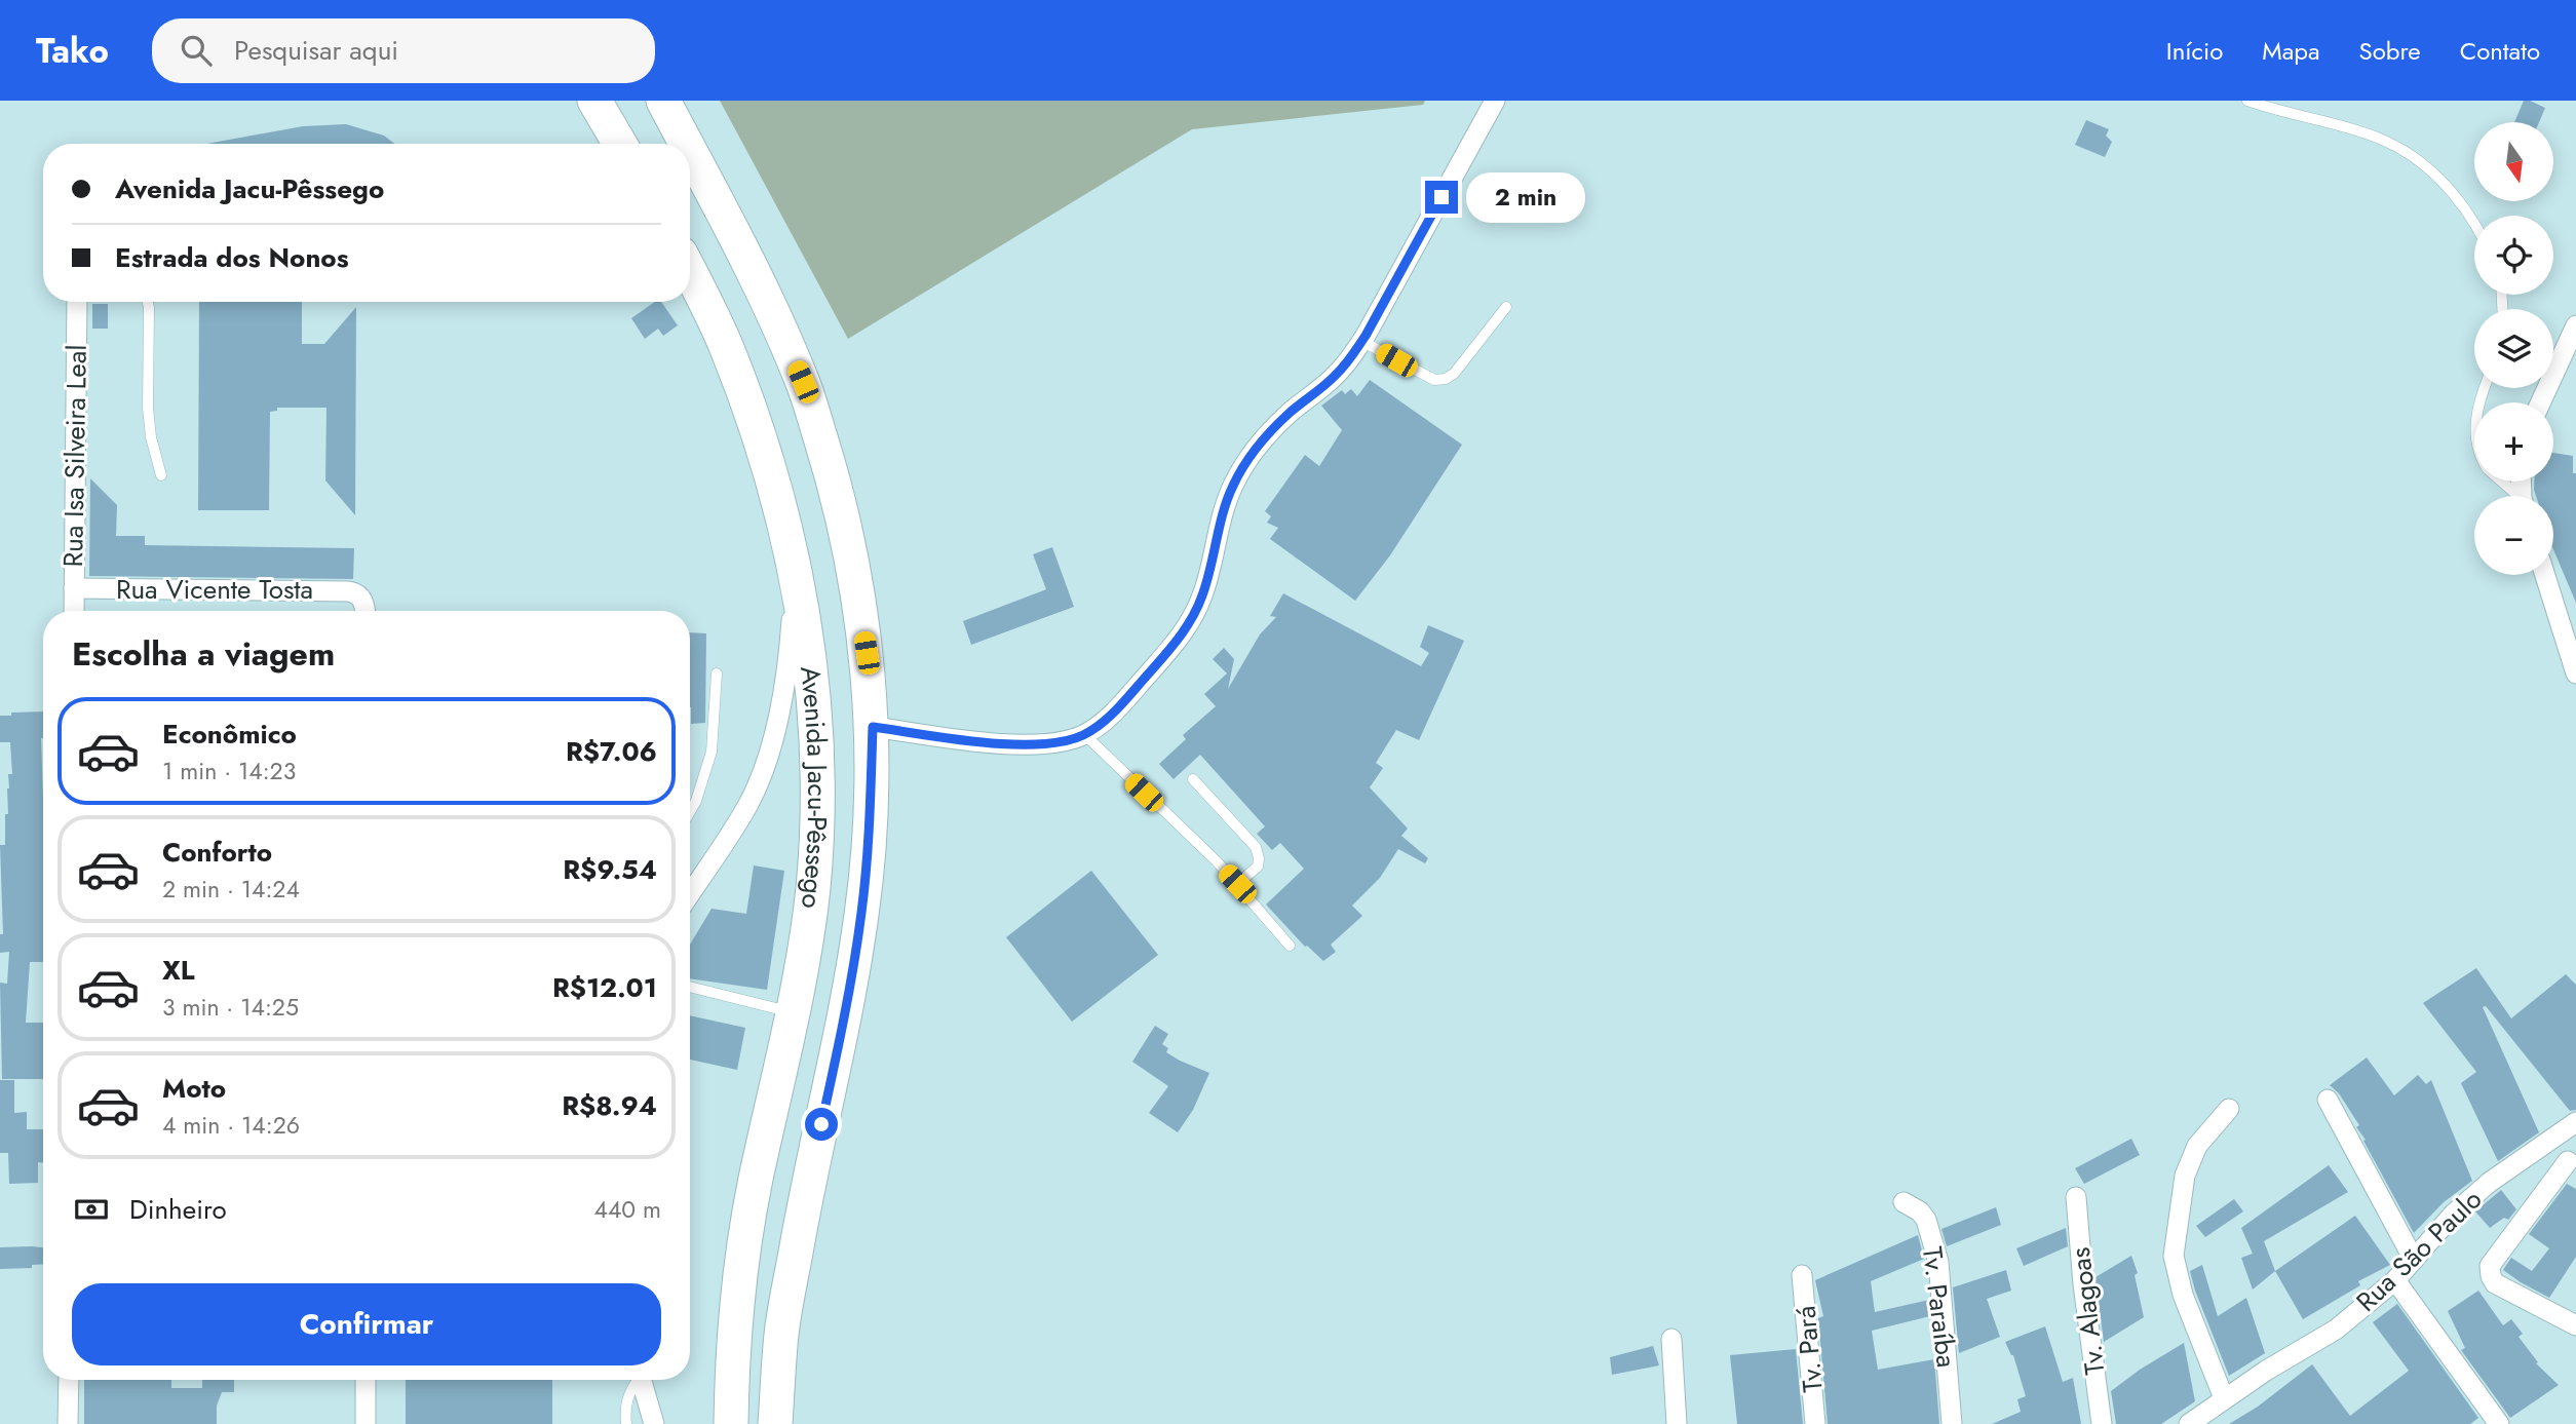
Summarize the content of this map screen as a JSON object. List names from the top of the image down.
{
  "streets": {
    "highway": ["Avenida Jacu-Pêssego"],
    "street": [
      "Rua Isa Silveira Leal",
      "Rua Vicente Tosta",
      "Rua São Paulo",
      "Tv. Paraíba",
      "Tv. Alagoas",
      "Tv. Pará"
    ]
  },
  "crossings": [
    ["Rua Isa Silveira Leal", "Rua Vicente Tosta"]
  ],
  "north": "bottom",
  "page": {
    "header": "Tako",
    "search": "Pesquisar aqui",
    "nav": [
      "Início",
      "Mapa",
      "Sobre",
      "Contato"
    ],
    "map_buttons": ["+", "−"],
    "banner": ["Avenida Jacu-Pêssego", "Estrada dos Nonos"],
    "bubble": "2 min",
    "heading": "Escolha a viagem",
    "list": [
      {
        "name": "Econômico",
        "note": "1 min · 14:23",
        "value": "R$7.06"
      },
      {
        "name": "Conforto",
        "note": "2 min · 14:24",
        "value": "R$9.54"
      },
      {
        "name": "XL",
        "note": "3 min · 14:25",
        "value": "R$12.01"
      },
      {
        "name": "Moto",
        "note": "4 min · 14:26",
        "value": "R$8.94"
      }
    ],
    "pay": ["Dinheiro", "440 m"],
    "buttons": "Confirmar"
  }
}
